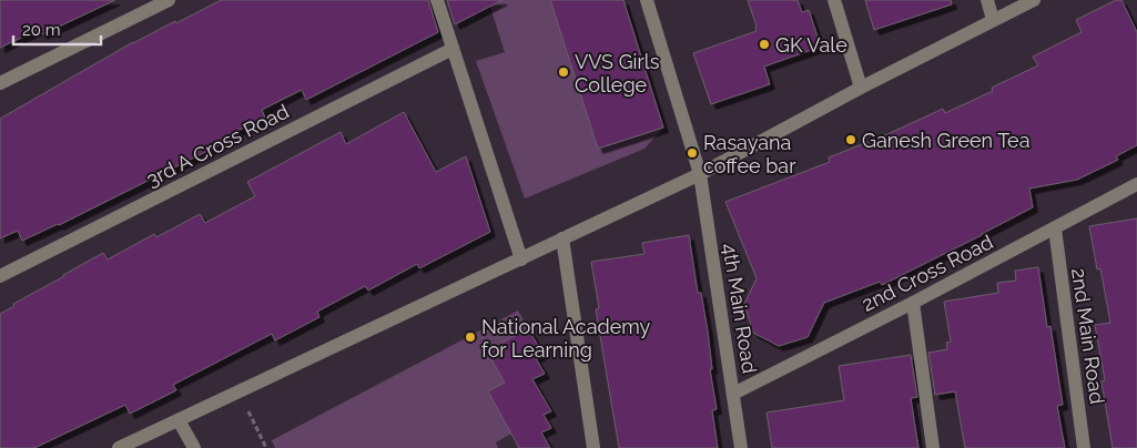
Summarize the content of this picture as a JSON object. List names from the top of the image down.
{
  "streets": {
    "street": [
      "3rd A Cross Road",
      "2nd Cross Road",
      "4th Main Road",
      "2nd Main Road"
    ]
  },
  "crossings": [
    ["2nd Cross Road", "4th Main Road"],
    ["2nd Cross Road", "2nd Main Road"]
  ],
  "places": [
    "GK Vale",
    "VVS Girls College",
    "Ganesh Green Tea",
    "Rasayana coffee bar",
    "National Academy for Learning"
  ],
  "scale_bar": "20 m"
}
